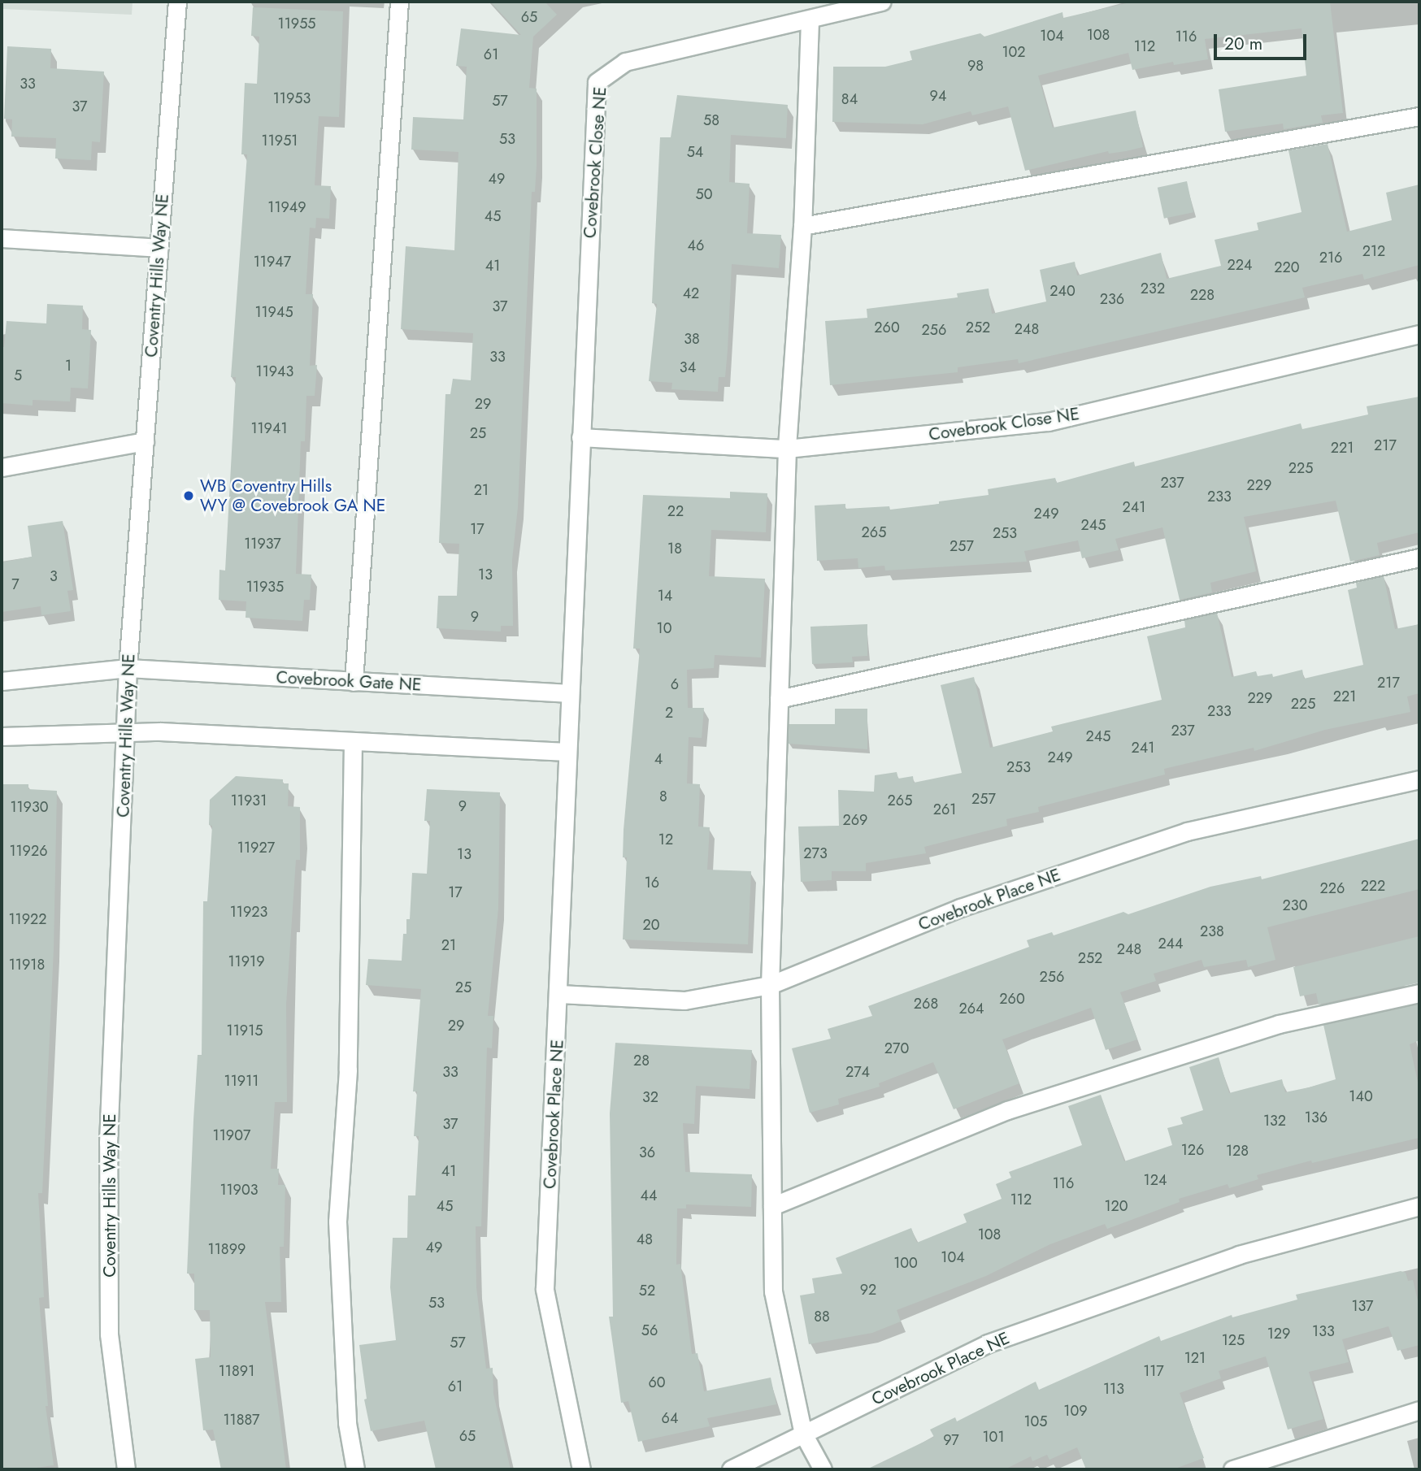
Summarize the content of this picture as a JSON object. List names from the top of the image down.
{
  "streets": {
    "street": [
      "Covebrook Close NE",
      "Coventry Hills Way NE",
      "Covebrook Gate NE",
      "Covebrook Place NE"
    ]
  },
  "crossings": [
    ["Covebrook Close NE", "Covebrook Gate NE"],
    ["Covebrook Close NE", "Covebrook Place NE"],
    ["Coventry Hills Way NE", "Covebrook Gate NE"],
    ["Covebrook Gate NE", "Covebrook Place NE"]
  ],
  "places": ["WB Coventry Hills WY @ Covebrook GA NE"],
  "house_numbers": [
    "65",
    "11955",
    "108",
    "104",
    "116",
    "112",
    "102",
    "61",
    "98",
    "33",
    "94",
    "11953",
    "84",
    "57",
    "37",
    "58",
    "53",
    "11951",
    "54",
    "49",
    "50",
    "11949",
    "45",
    "46",
    "212",
    "216",
    "11947",
    "224",
    "41",
    "220",
    "232",
    "240",
    "42",
    "228",
    "236",
    "37",
    "11945",
    "260",
    "252",
    "248",
    "256",
    "38",
    "33",
    "1",
    "34",
    "11943",
    "5",
    "29",
    "11941",
    "25",
    "217",
    "221",
    "225",
    "237",
    "229",
    "21",
    "233",
    "241",
    "22",
    "249",
    "245",
    "17",
    "265",
    "253",
    "11937",
    "257",
    "18",
    "13",
    "3",
    "7",
    "11935",
    "14",
    "9",
    "10",
    "217",
    "6",
    "221",
    "229",
    "225",
    "233",
    "2",
    "237",
    "245",
    "241",
    "249",
    "4",
    "253",
    "8",
    "257",
    "11931",
    "265",
    "9",
    "11930",
    "261",
    "269",
    "12",
    "11927",
    "11926",
    "273",
    "13",
    "16",
    "222",
    "226",
    "17",
    "230",
    "11923",
    "11922",
    "20",
    "238",
    "244",
    "21",
    "248",
    "252",
    "11919",
    "11918",
    "256",
    "25",
    "260",
    "268",
    "264",
    "29",
    "11915",
    "270",
    "28",
    "33",
    "274",
    "11911",
    "140",
    "32",
    "136",
    "132",
    "37",
    "11907",
    "126",
    "128",
    "36",
    "41",
    "124",
    "116",
    "11903",
    "44",
    "112",
    "45",
    "120",
    "108",
    "48",
    "49",
    "11899",
    "104",
    "100",
    "92",
    "52",
    "53",
    "137",
    "88",
    "56",
    "133",
    "129",
    "125",
    "57",
    "121",
    "11891",
    "117",
    "60",
    "61",
    "113",
    "109",
    "64",
    "11887",
    "105",
    "65",
    "101",
    "97"
  ],
  "scale_bar": "20 m"
}
